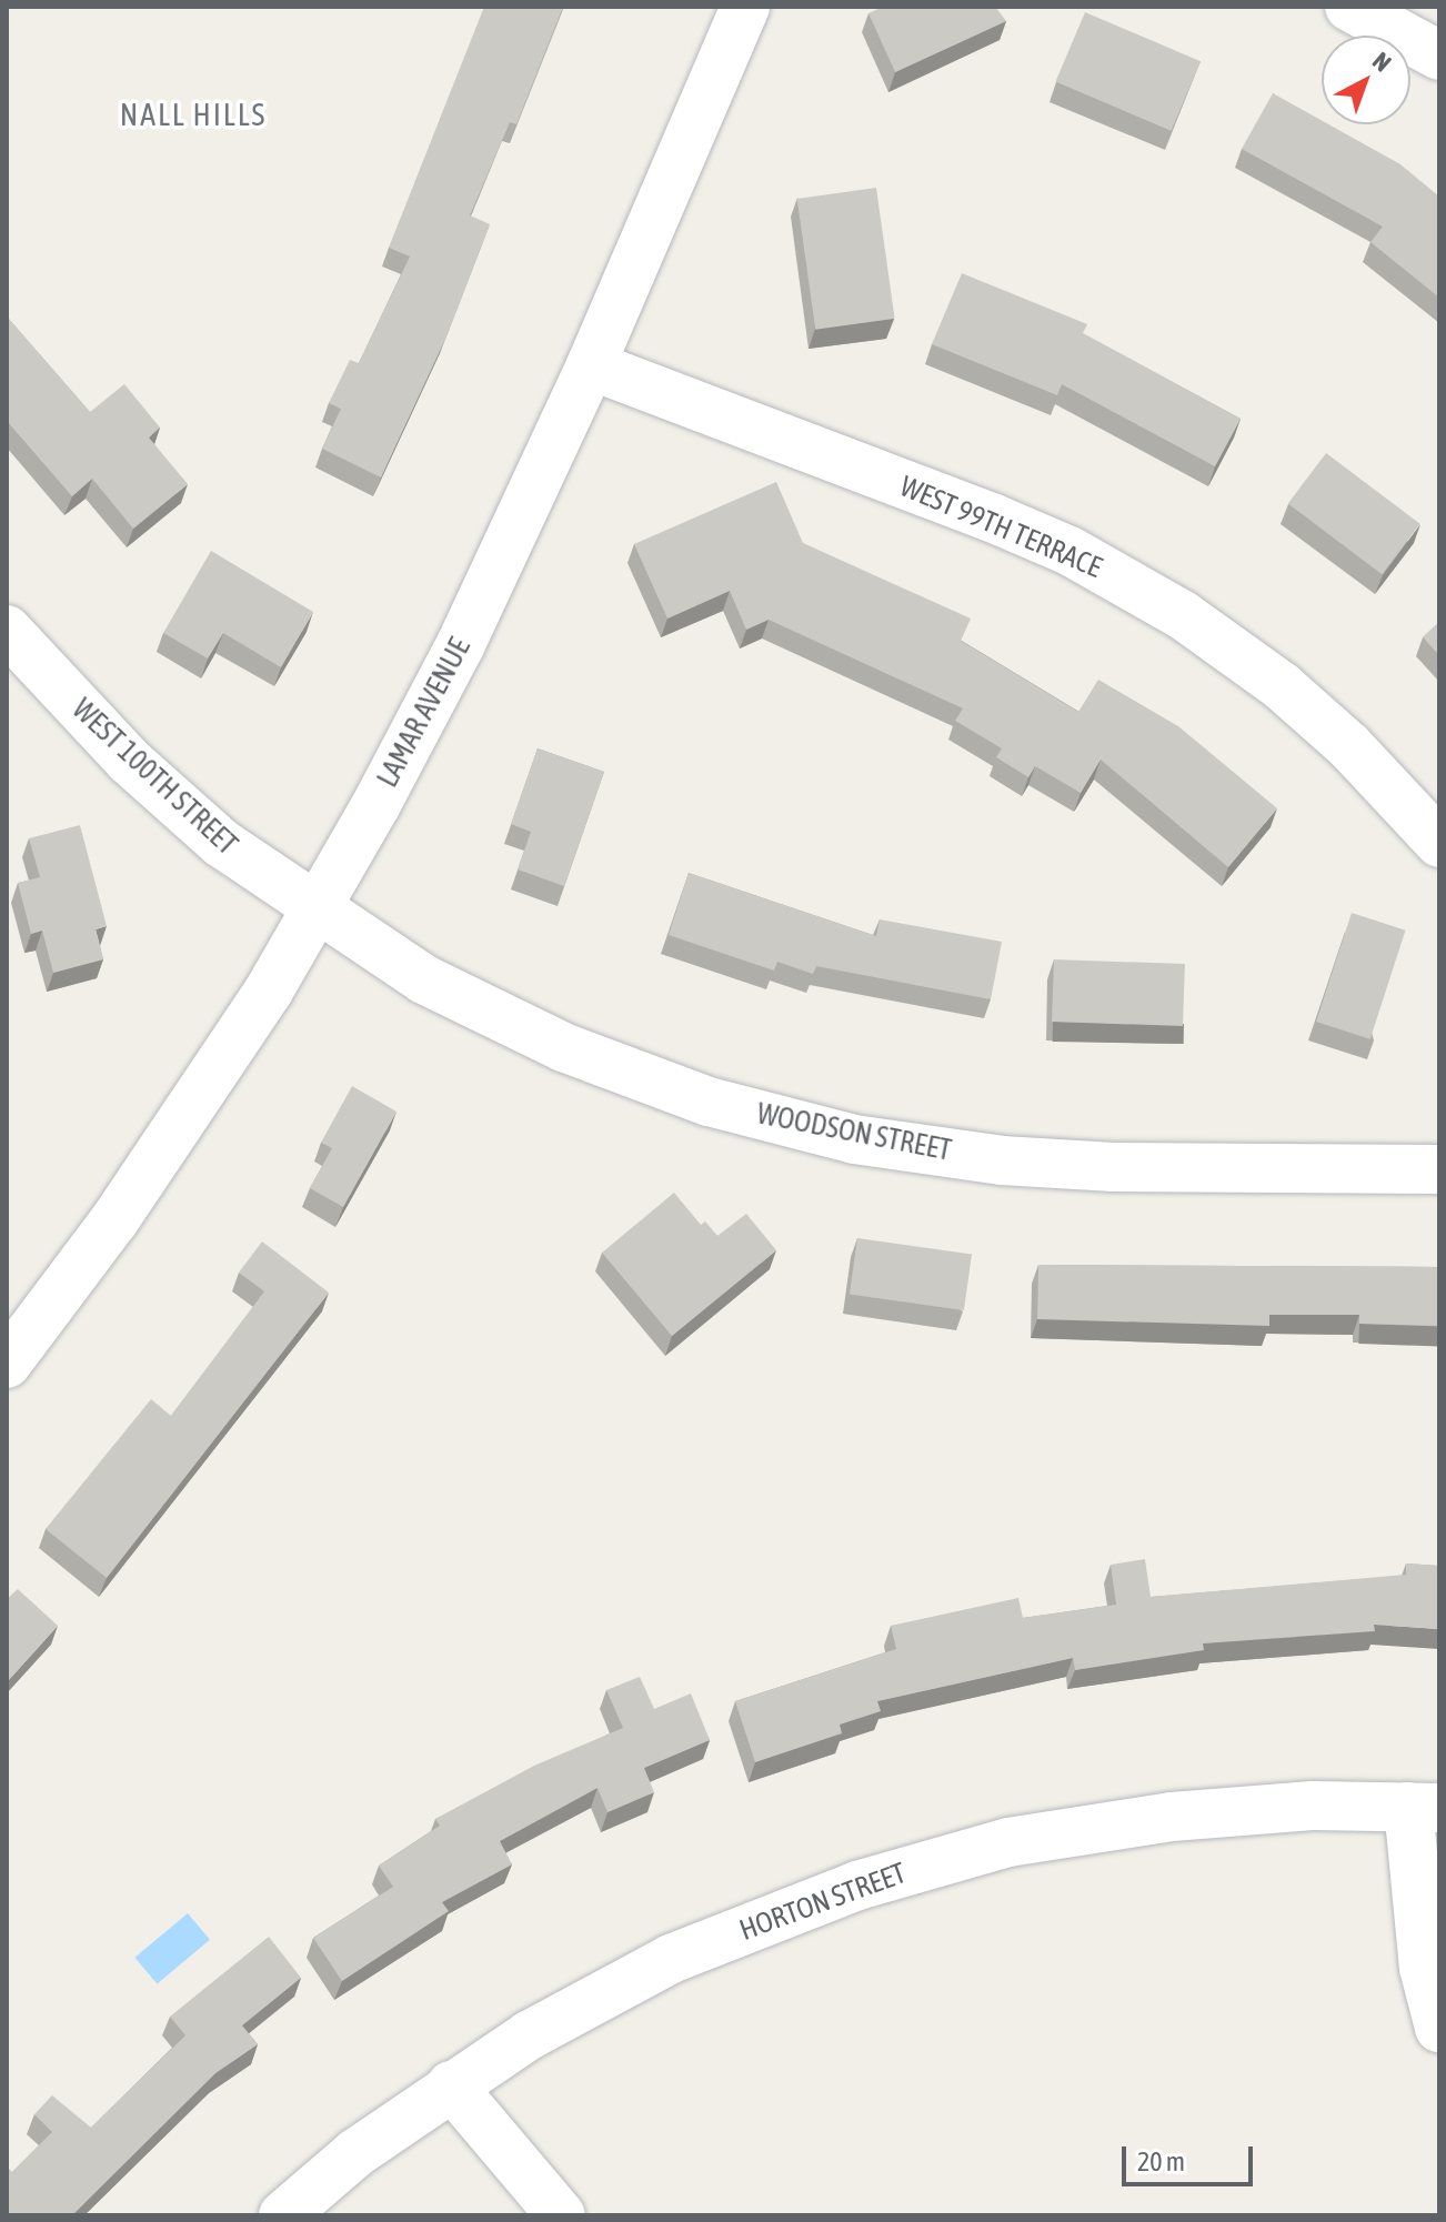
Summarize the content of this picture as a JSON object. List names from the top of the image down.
{
  "streets": {
    "street": [
      "WEST 99TH TERRACE",
      "LAMAR AVENUE",
      "WEST 100TH STREET",
      "WOODSON STREET",
      "HORTON STREET"
    ]
  },
  "crossings": [
    ["WEST 99TH TERRACE", "LAMAR AVENUE"],
    ["LAMAR AVENUE", "WEST 100TH STREET"],
    ["LAMAR AVENUE", "WOODSON STREET"],
    ["WEST 100TH STREET", "WOODSON STREET"]
  ],
  "districts": ["NALL HILLS"],
  "scale_bar": "20 m",
  "north": "top right"
}
